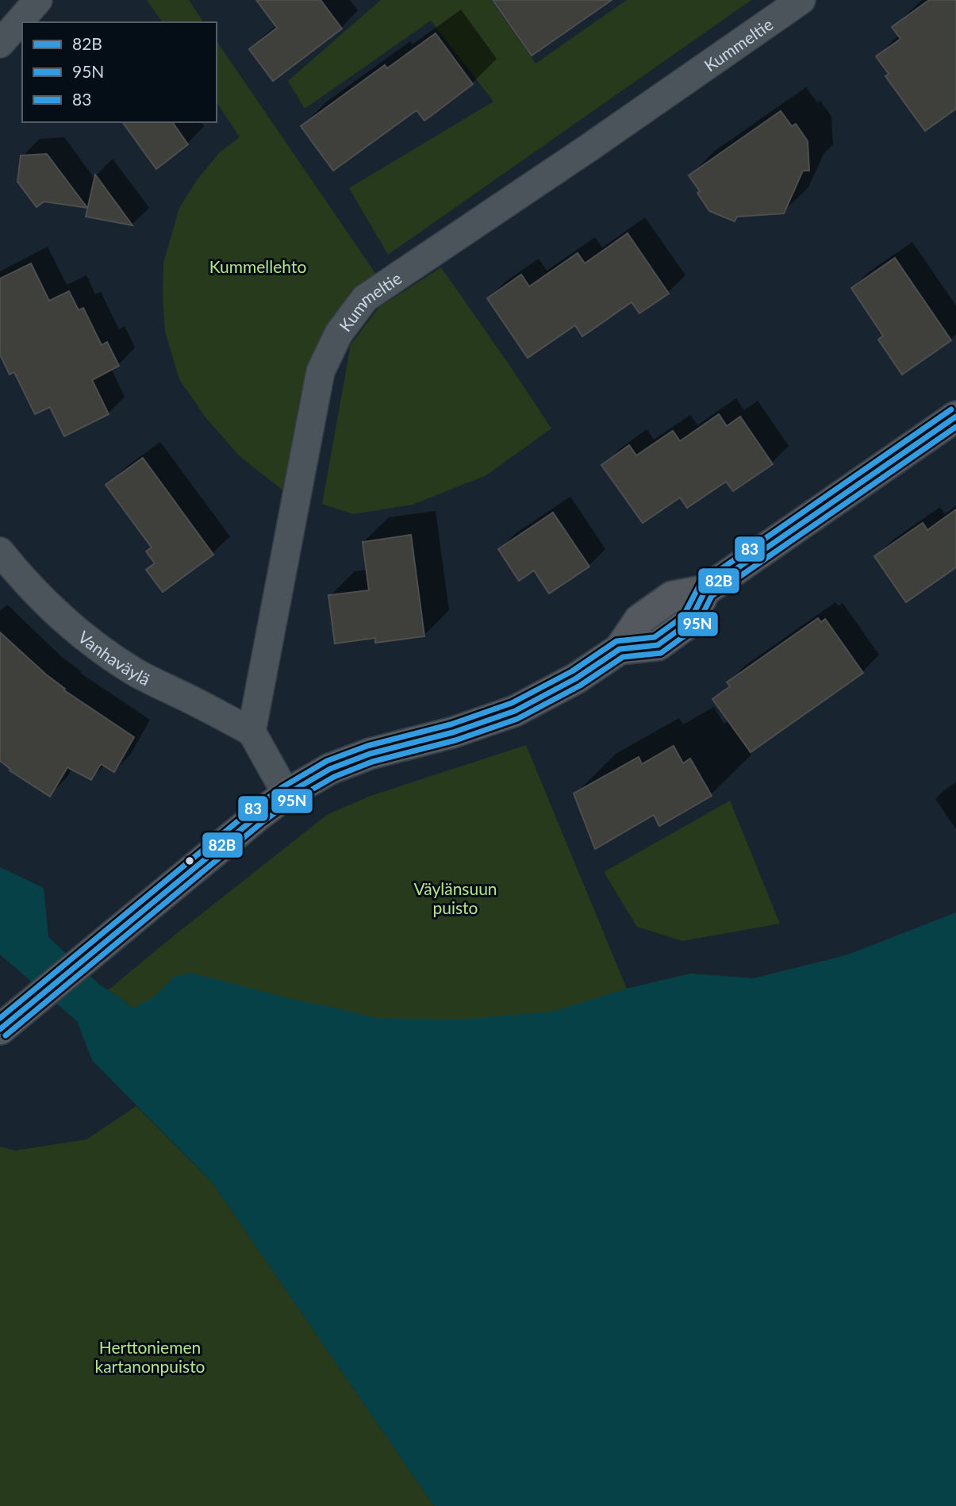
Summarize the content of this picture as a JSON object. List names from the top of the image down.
{
  "streets": {
    "street": ["Kummeltie", "Vanhaväylä"]
  },
  "crossings": [
    ["Kummeltie", "Vanhaväylä"]
  ],
  "parks": ["Kummellehto", "Väylänsuun puisto", "Herttoniemen kartanonpuisto"],
  "lines": ["transit line 83", "transit line 82B", "transit line 95N"],
  "legend": ["82B", "95N", "83"]
}
